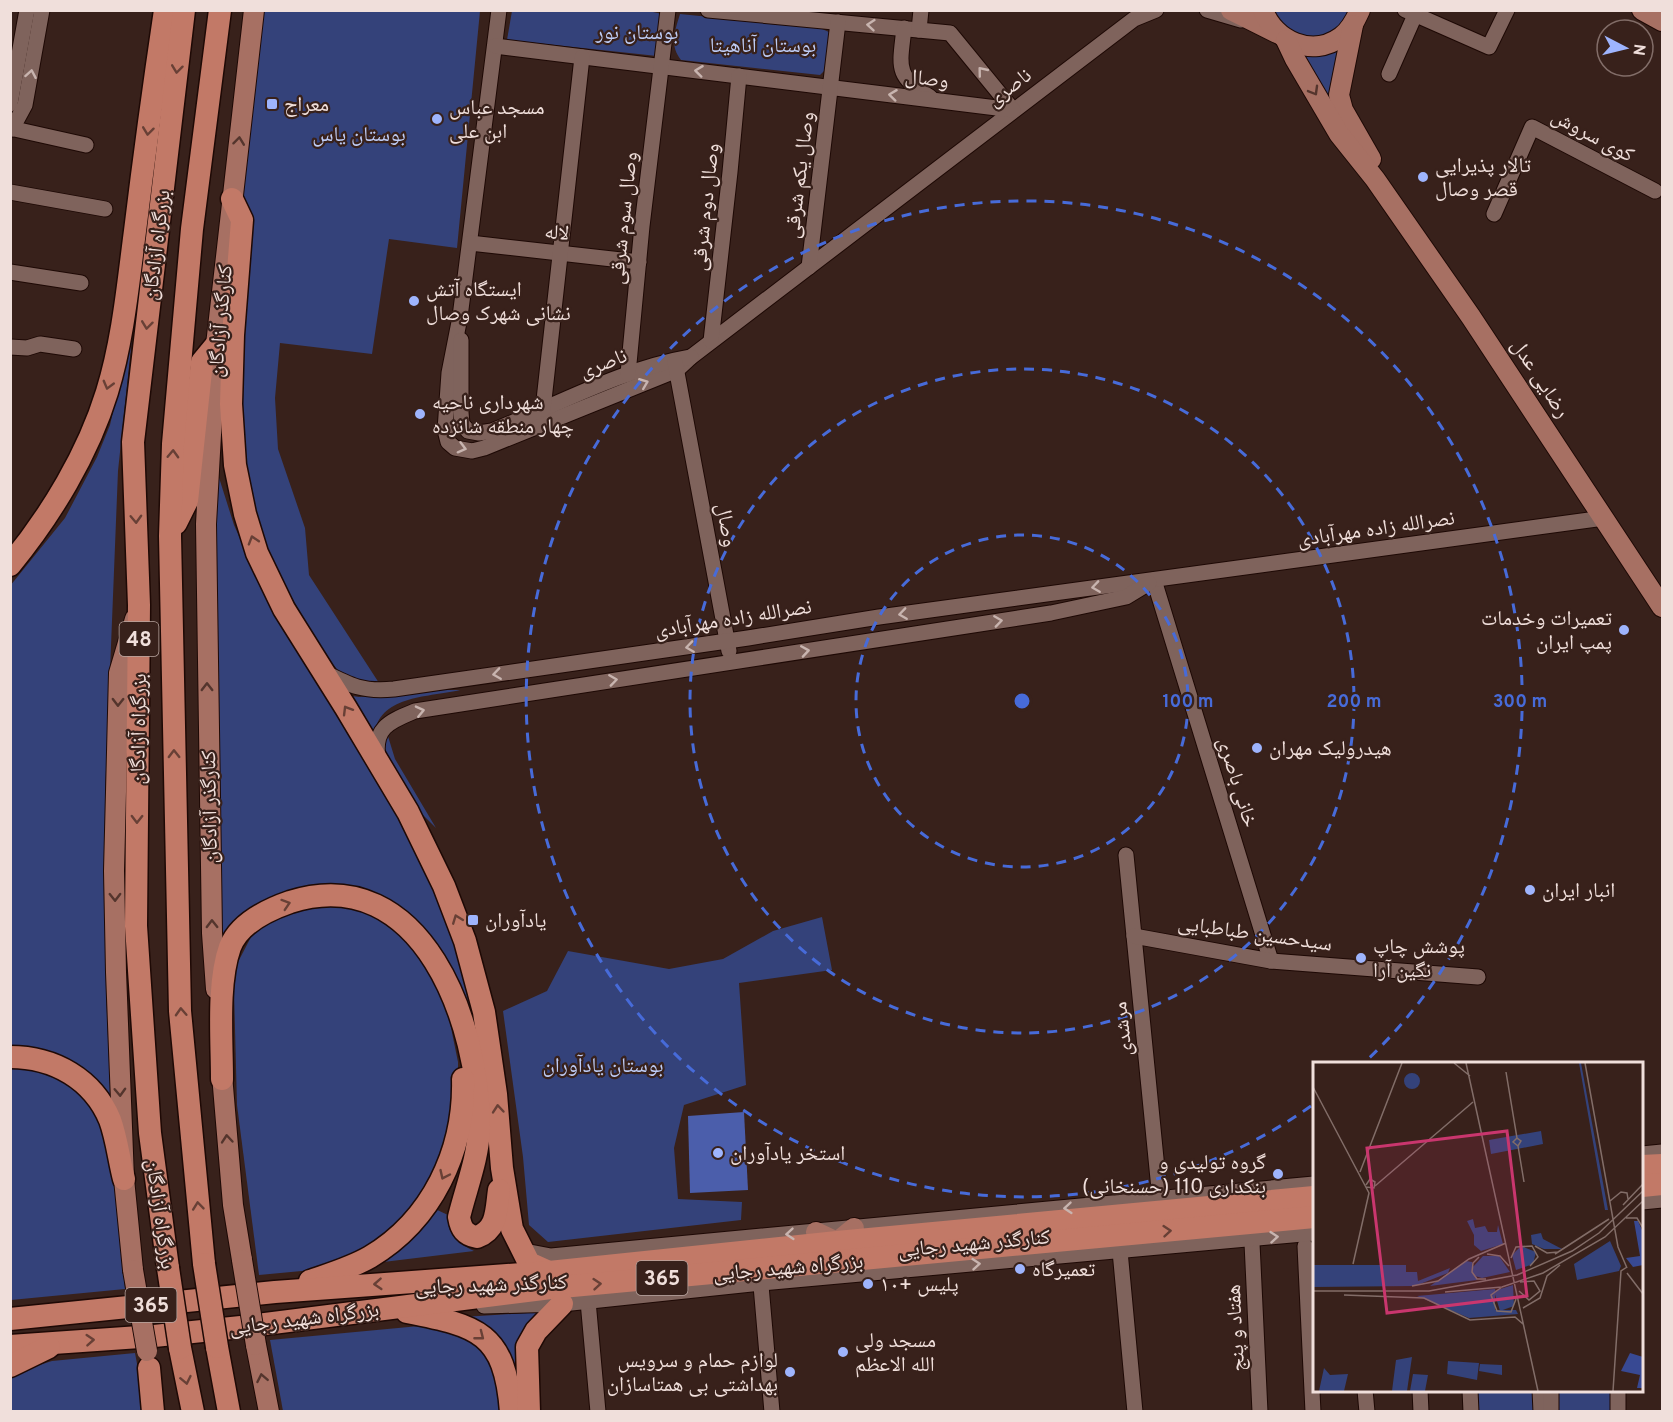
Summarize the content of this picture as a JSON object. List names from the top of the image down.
{
  "streets": {
    "highway": [
      "بزرگراه آزادگان",
      "کنارگذر آزادگان",
      "48",
      "بزرگراه شهید رجایی",
      "365"
    ],
    "main road": ["رضایی عدل"],
    "street": [
      "وصال",
      "ناصری",
      "کوی سروش",
      "وصال یکم شرقی",
      "وصال دوم شرقی",
      "وصال سوم شرقی",
      "لاله",
      "نصرالله زاده مهرآبادی",
      "خانی باصری",
      "سیدحسین طباطبایی",
      "مرشدی",
      "کنارگذر شهید رجایی",
      "هفتاد و پنج"
    ]
  },
  "crossings": [
    ["وصال", "ناصری"],
    ["وصال", "وصال یکم شرقی"],
    ["وصال", "وصال دوم شرقی"],
    ["وصال", "وصال سوم شرقی"],
    ["وصال", "نصرالله زاده مهرآبادی"],
    ["ناصری", "وصال یکم شرقی"],
    ["ناصری", "وصال دوم شرقی"],
    ["ناصری", "وصال سوم شرقی"],
    ["وصال سوم شرقی", "لاله"],
    ["کنارگذر آزادگان", "نصرالله زاده مهرآبادی"],
    ["کنارگذر آزادگان", "کنارگذر شهید رجایی"],
    ["کنارگذر آزادگان", "بزرگراه شهید رجایی"],
    ["رضایی عدل", "نصرالله زاده مهرآبادی"],
    ["نصرالله زاده مهرآبادی", "خانی باصری"],
    ["خانی باصری", "سیدحسین طباطبایی"],
    ["سیدحسین طباطبایی", "مرشدی"],
    ["مرشدی", "کنارگذر شهید رجایی"],
    ["کنارگذر شهید رجایی", "بزرگراه شهید رجایی"]
  ],
  "parks": [
    "بوستان نور",
    "بوستان آناهیتا",
    "بوستان یاس",
    "بوستان یادآوران"
  ],
  "places": {
    "transit": ["معراج", "یادآوران"],
    "other": [
      "مسجد عباس ابن علی",
      "تالار پذیرایی قصر وصال",
      "ایستگاه آتش نشانی شهرک وصال",
      "شهرداری ناحیه چهار منطقه شانزده",
      "تعمیرات وخدمات پمپ ایران",
      "هیدرولیک مهران",
      "انبار ایران",
      "پوشش چاپ نگین آرا",
      "استخر یادآوران",
      "گروه تولیدی و بنکداری 110 (حسنخانی)",
      "تعمیرگاه",
      "پلیس +۱۰",
      "مسجد ولی الله الاعظم",
      "لوازم حمام و سرویس بهداشتی بی همتاسازان"
    ]
  },
  "north": "right",
  "rings": ["100 m", "200 m", "300 m"]
}
